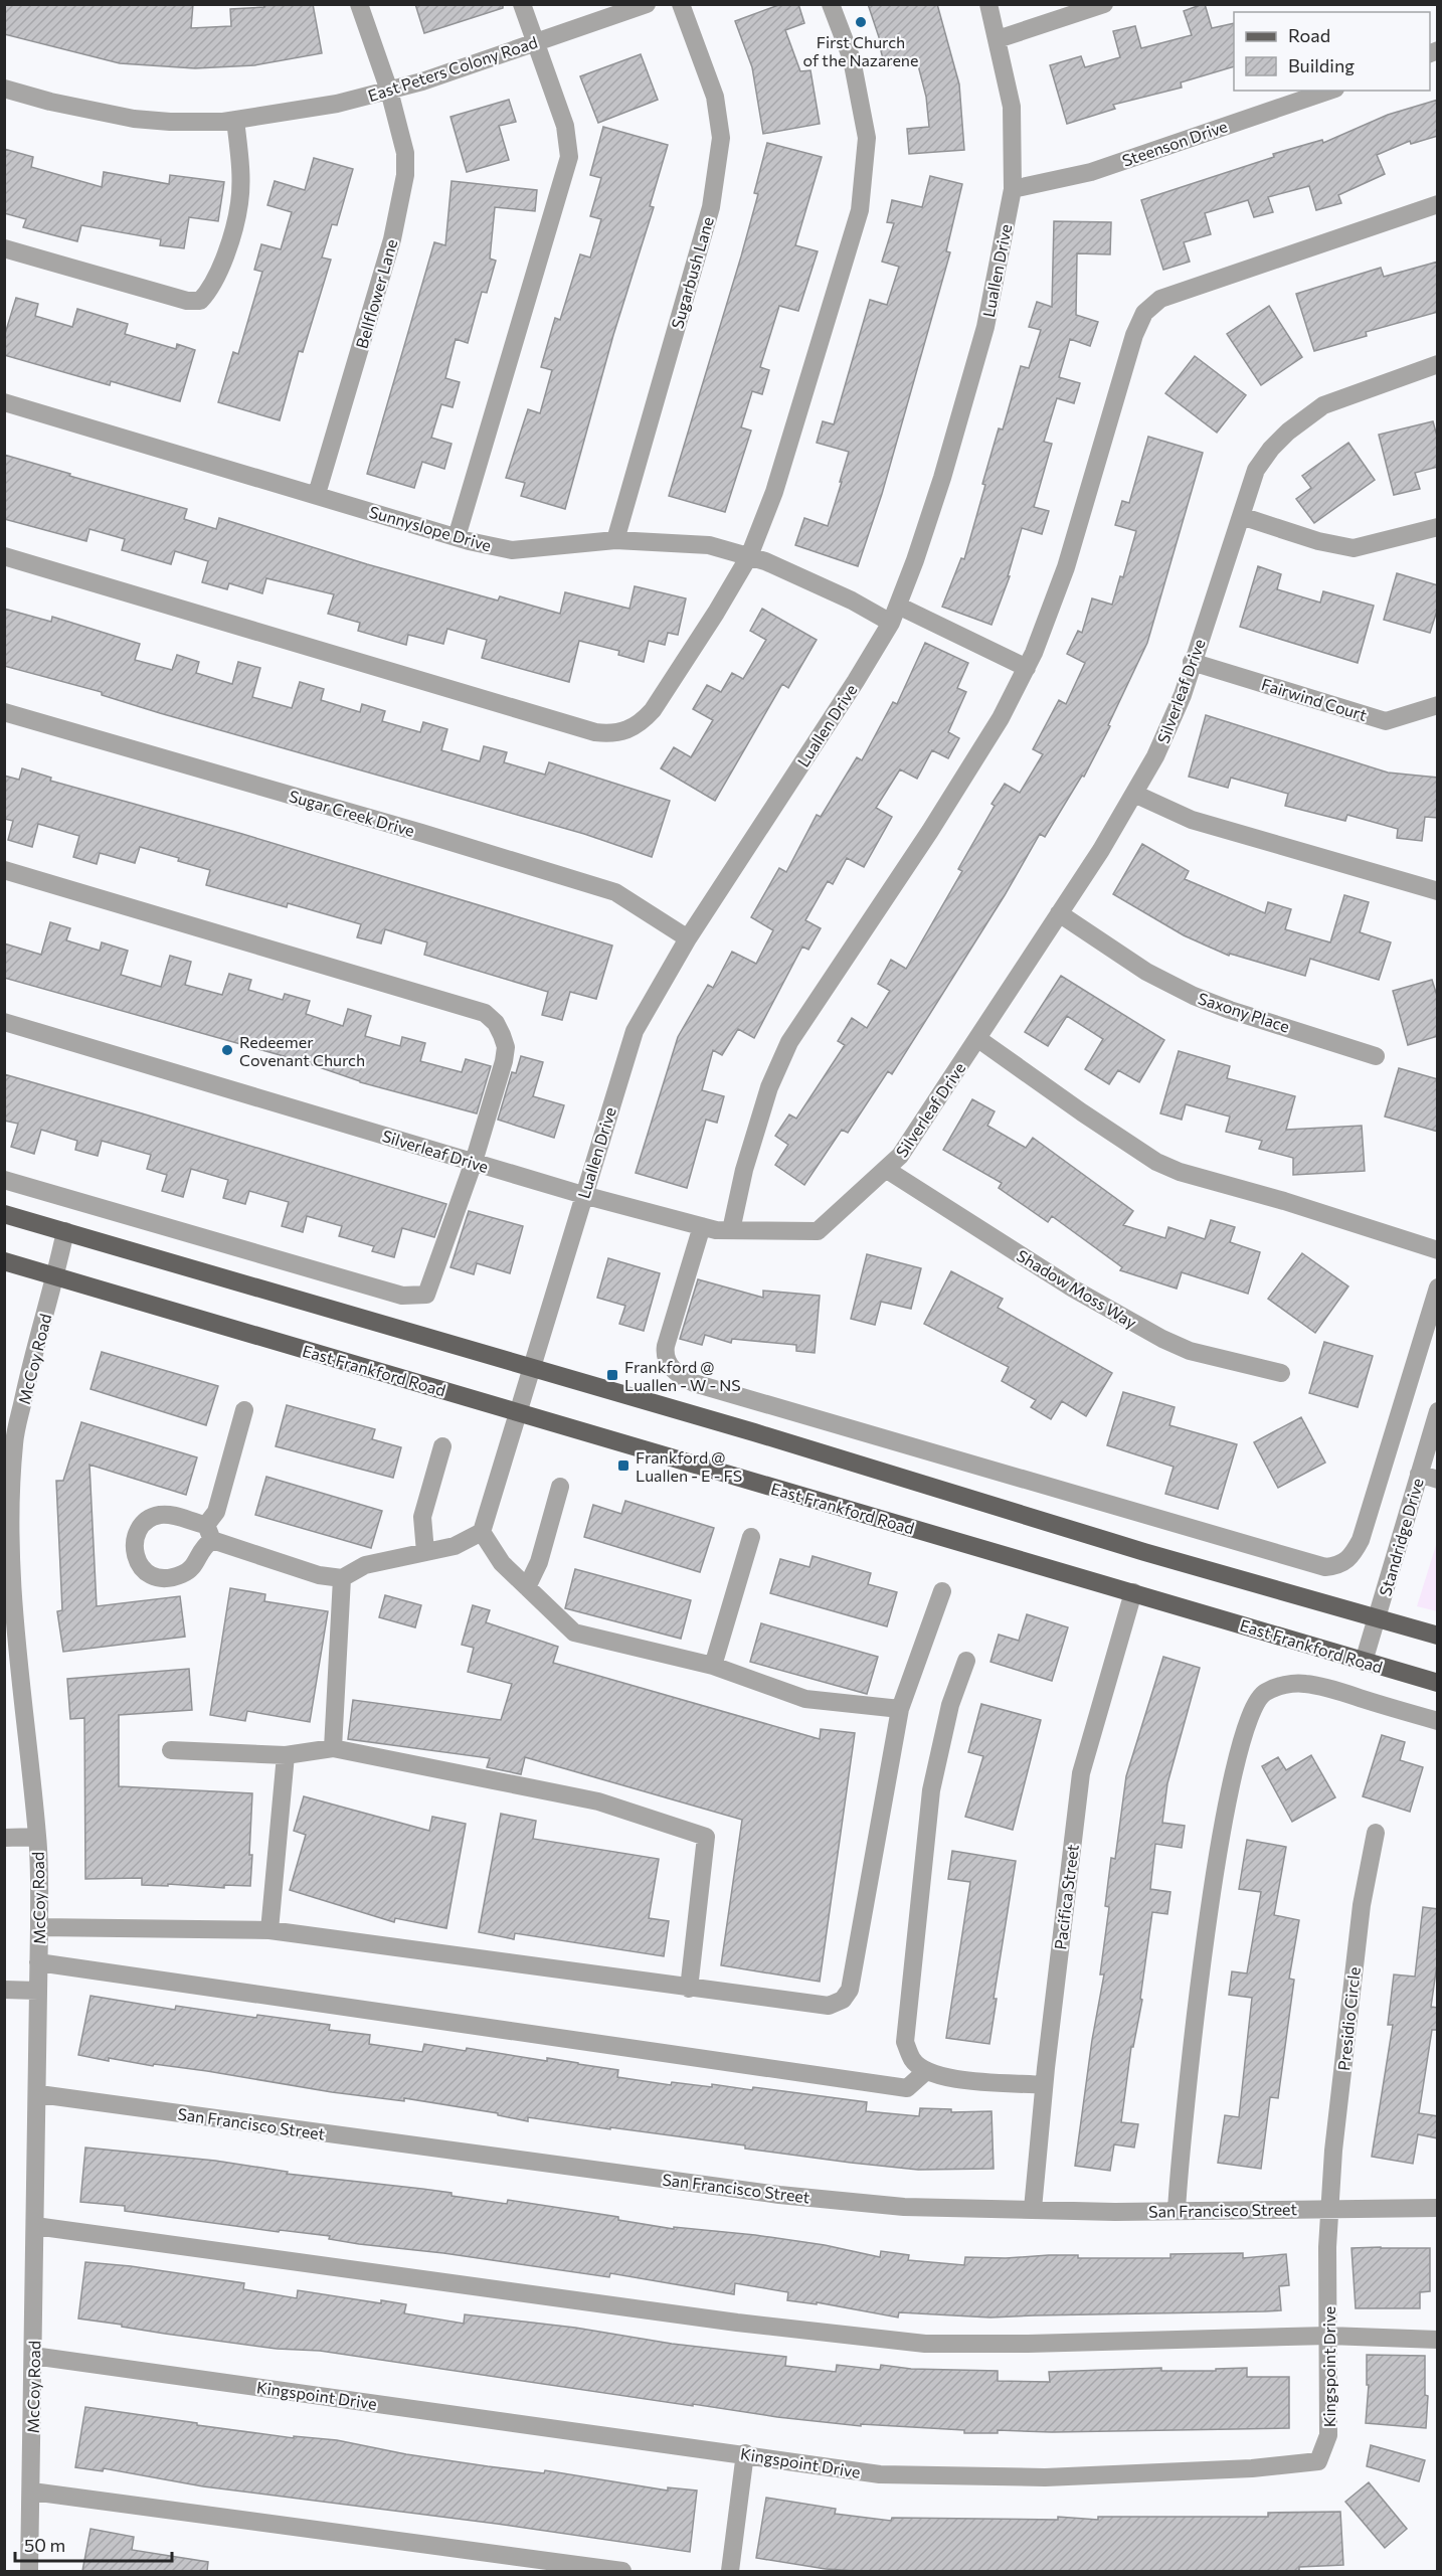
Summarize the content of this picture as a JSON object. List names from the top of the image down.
{
  "streets": {
    "main road": ["East Frankford Road"],
    "street": [
      "East Peters Colony Road",
      "Steenson Drive",
      "Luallen Drive",
      "Sugarbush Lane",
      "Bellflower Lane",
      "Sunnyslope Drive",
      "Silverleaf Drive",
      "Fairwind Court",
      "Sugar Creek Drive",
      "Saxony Place",
      "Shadow Moss Way",
      "McCoy Road",
      "Standridge Drive",
      "Pacifica Street",
      "Presidio Circle",
      "San Francisco Street",
      "Kingspoint Drive"
    ]
  },
  "crossings": [
    ["East Peters Colony Road", "Bellflower Lane"],
    ["Steenson Drive", "Luallen Drive"],
    ["Luallen Drive", "Sunnyslope Drive"],
    ["Luallen Drive", "Silverleaf Drive"],
    ["Luallen Drive", "Sugar Creek Drive"],
    ["Luallen Drive", "East Frankford Road"],
    ["Sugarbush Lane", "Sunnyslope Drive"],
    ["Bellflower Lane", "Sunnyslope Drive"],
    ["Silverleaf Drive", "Fairwind Court"],
    ["Silverleaf Drive", "Saxony Place"],
    ["Silverleaf Drive", "Shadow Moss Way"],
    ["McCoy Road", "East Frankford Road"],
    ["McCoy Road", "San Francisco Street"],
    ["McCoy Road", "Kingspoint Drive"],
    ["East Frankford Road", "Standridge Drive"],
    ["East Frankford Road", "Pacifica Street"],
    ["Pacifica Street", "San Francisco Street"],
    ["Presidio Circle", "San Francisco Street"],
    ["Presidio Circle", "Kingspoint Drive"],
    ["San Francisco Street", "Kingspoint Drive"]
  ],
  "places": {
    "other": ["First Church of the Nazarene", "Redeemer Covenant Church"],
    "transit": ["Frankford @ Luallen - W - NS", "Frankford @ Luallen - E - FS"]
  },
  "legend": ["Road", "Building"],
  "scale_bar": "50 m"
}
